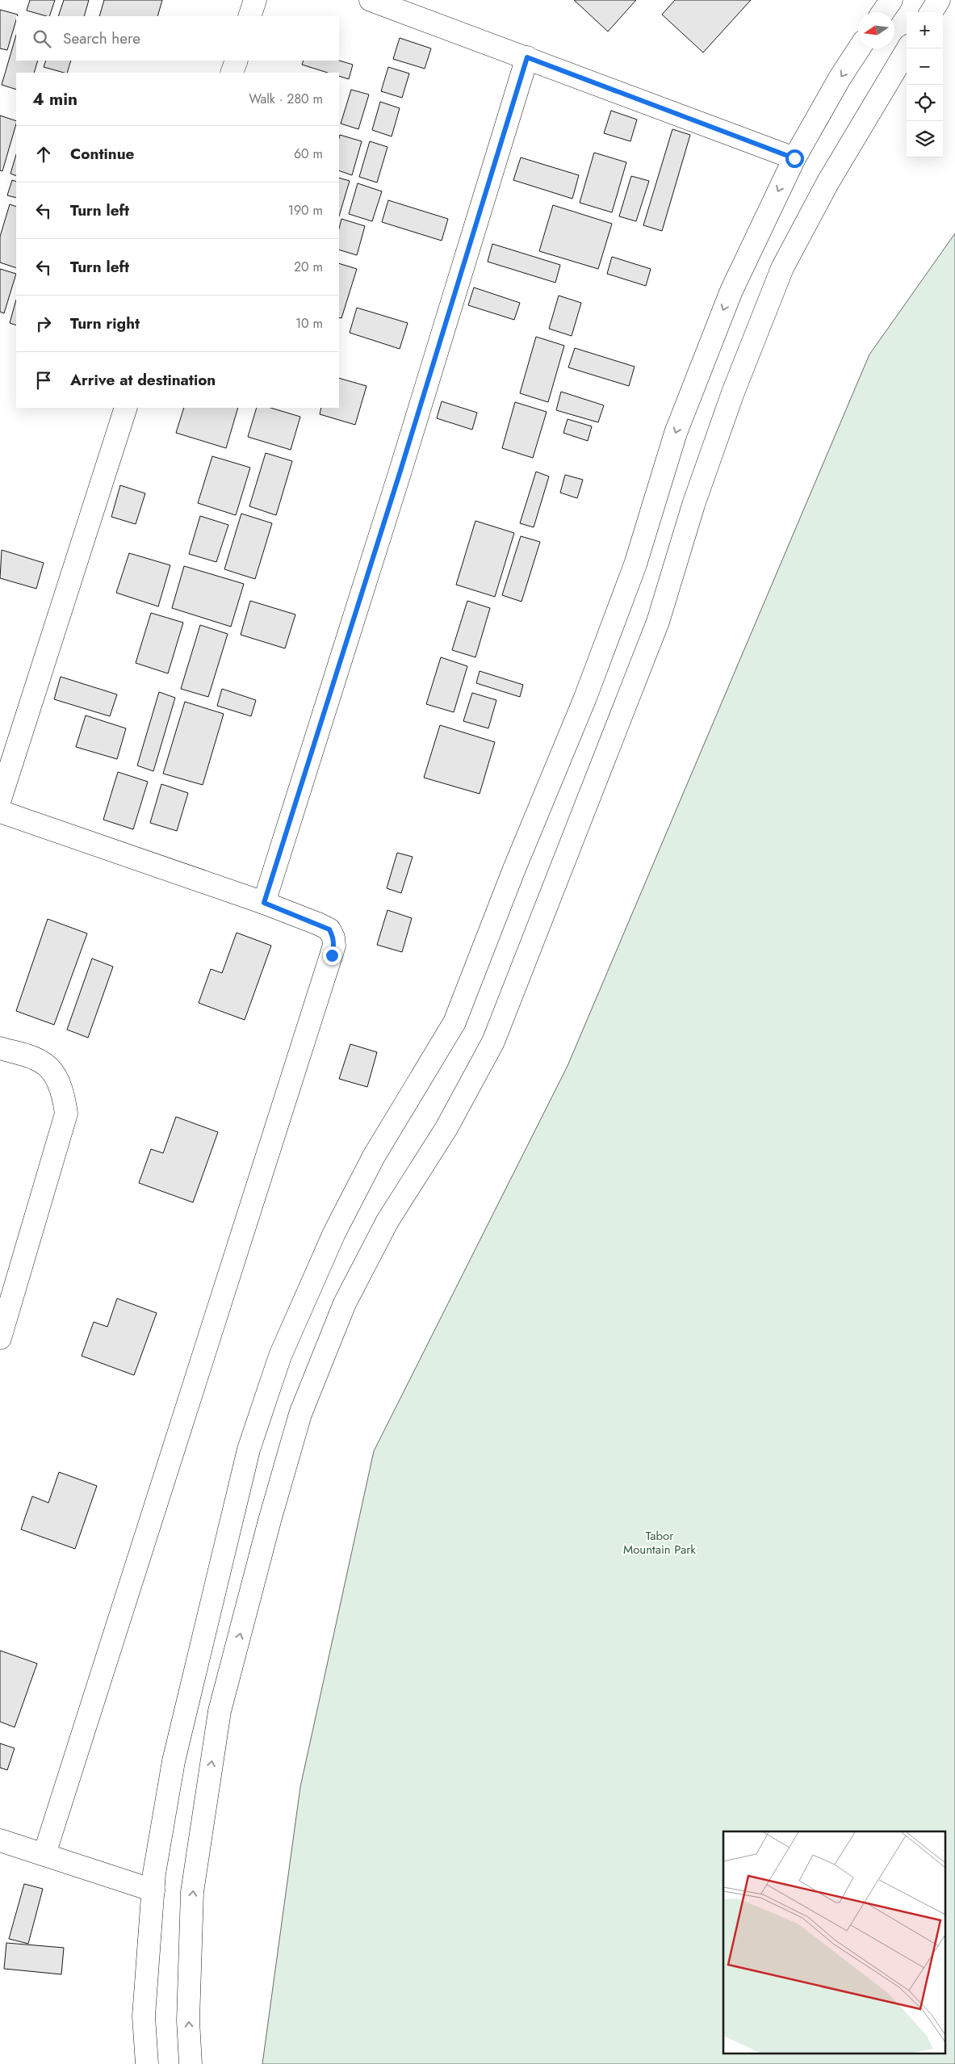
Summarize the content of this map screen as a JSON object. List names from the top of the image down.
{
  "parks": ["Tabor Mountain Park"],
  "north": "left",
  "page": {
    "map_buttons": ["+", "−"],
    "search": "Search here",
    "heading": ["4 min", "Walk · 280 m"],
    "list": [
      ["Continue", "60 m"],
      ["Turn left", "190 m"],
      ["Turn left", "20 m"],
      ["Turn right", "10 m"],
      "Arrive at destination"
    ]
  }
}
